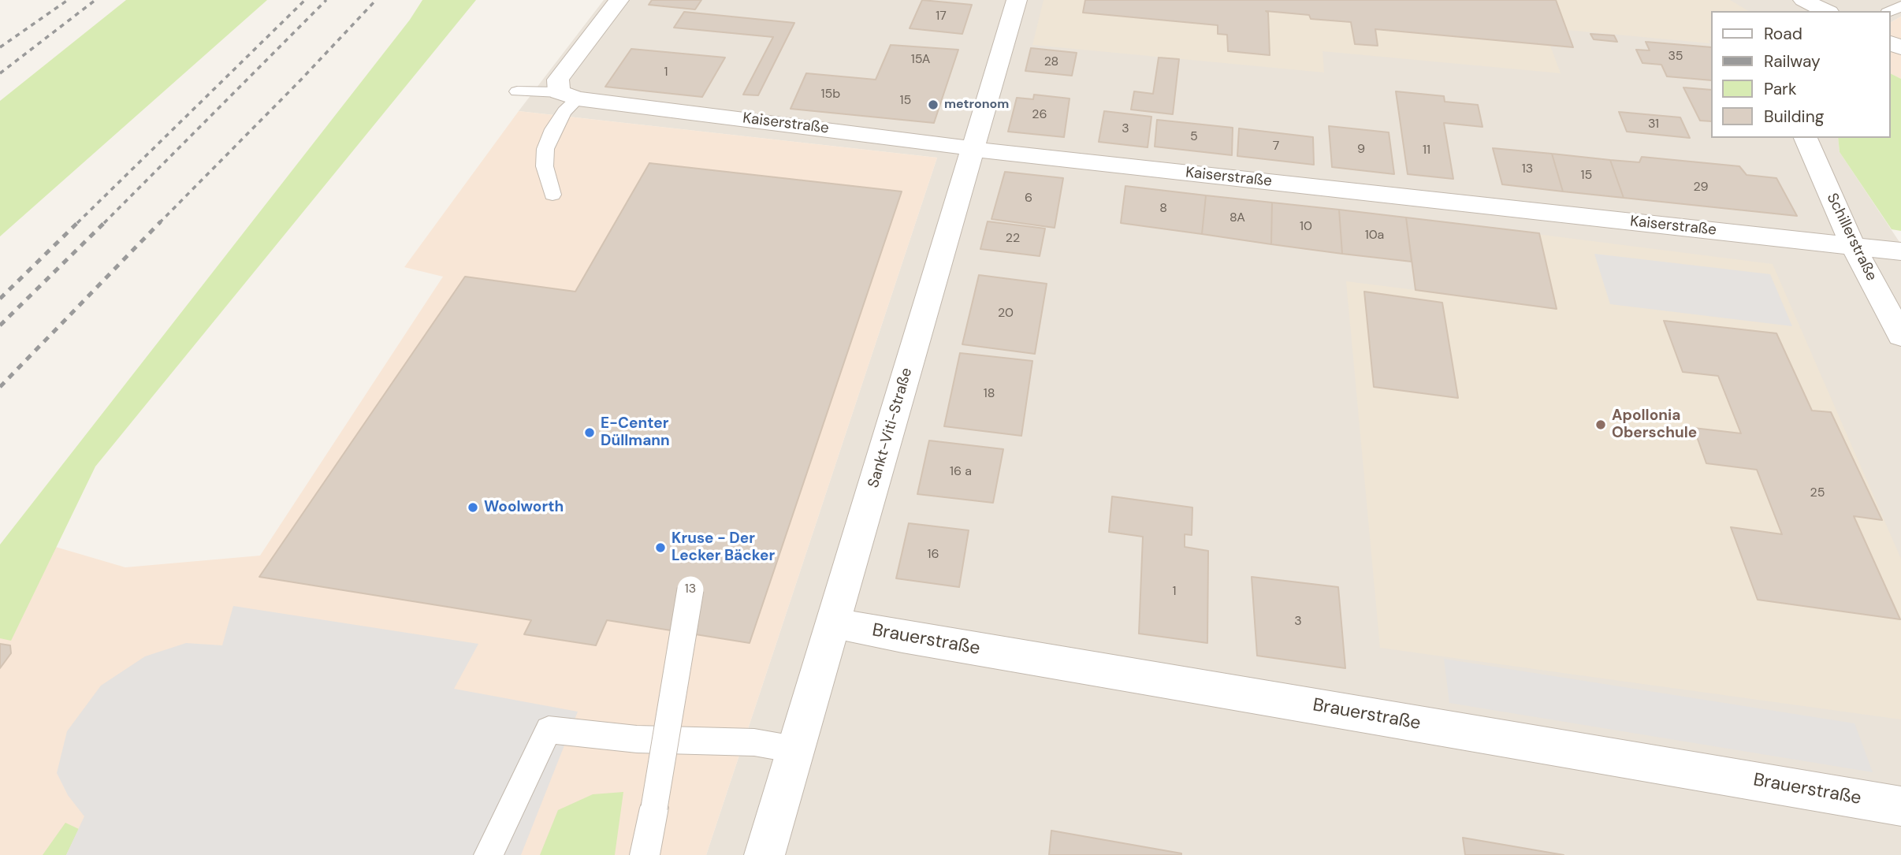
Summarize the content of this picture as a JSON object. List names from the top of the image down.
{
  "streets": {
    "street": [
      "Kaiserstraße",
      "Schillerstraße",
      "Sankt-Viti-Straße",
      "Brauerstraße"
    ]
  },
  "crossings": [
    ["Kaiserstraße", "Schillerstraße"],
    ["Kaiserstraße", "Sankt-Viti-Straße"],
    ["Sankt-Viti-Straße", "Brauerstraße"]
  ],
  "places": [
    "metronom",
    "Apollonia Oberschule",
    "E-Center Düllmann",
    "Woolworth",
    "Kruse - Der Lecker Bäcker"
  ],
  "house_numbers": [
    "17",
    "35",
    "15A",
    "28",
    "1",
    "15b",
    "15",
    "26",
    "31",
    "3",
    "5",
    "7",
    "9",
    "11",
    "13",
    "15",
    "29",
    "6",
    "8",
    "8A",
    "10",
    "10a",
    "22",
    "20",
    "18",
    "16 a",
    "25",
    "16",
    "13",
    "1",
    "3"
  ],
  "legend": [
    "Road",
    "Railway",
    "Park",
    "Building"
  ]
}
